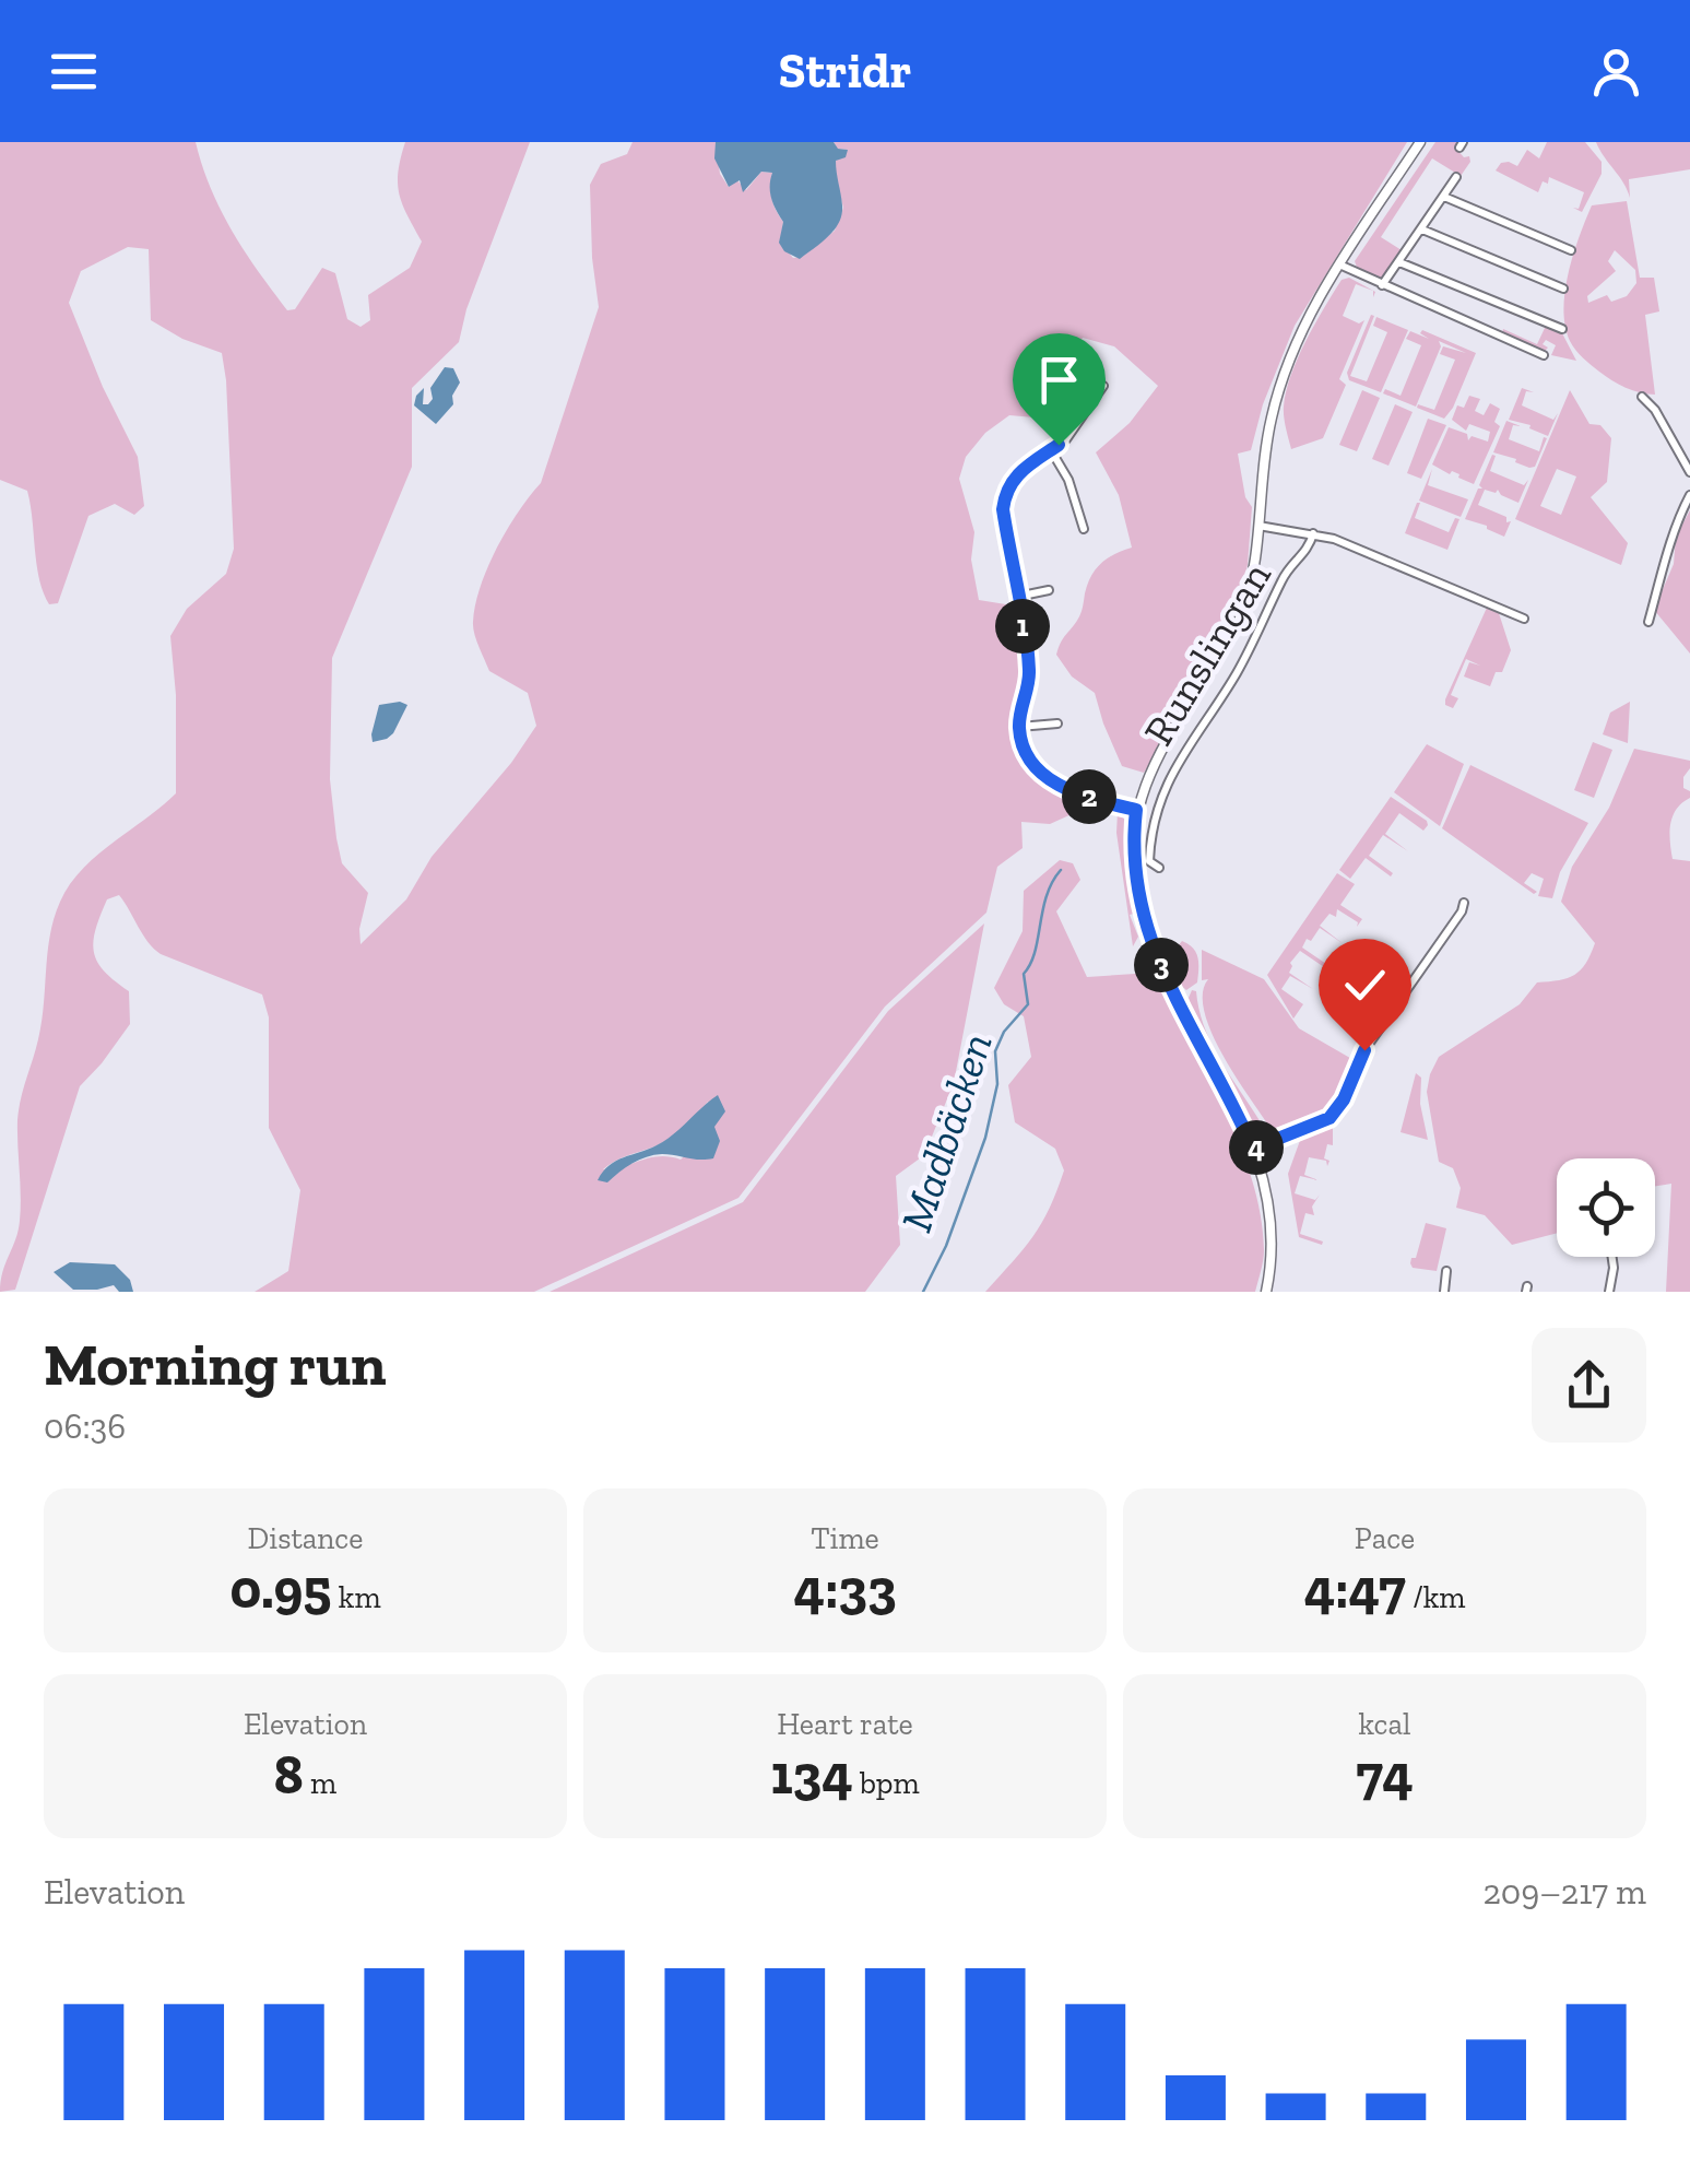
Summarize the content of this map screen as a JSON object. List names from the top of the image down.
{
  "streets": {
    "street": ["Runslingan"]
  },
  "water": ["Madbäcken"],
  "page": {
    "header": "Stridr",
    "pins": [
      "1",
      "2",
      "3",
      "4"
    ],
    "heading": ["Morning run", "06:36"],
    "stats": [
      ["Distance", "0.95 km"],
      ["Time", "4:33"],
      ["Pace", "4:47 /km"],
      ["Elevation", "8 m"],
      ["Heart rate", "134 bpm"],
      ["kcal", "74"]
    ],
    "chart": ["Elevation", "209–217 m"]
  }
}
